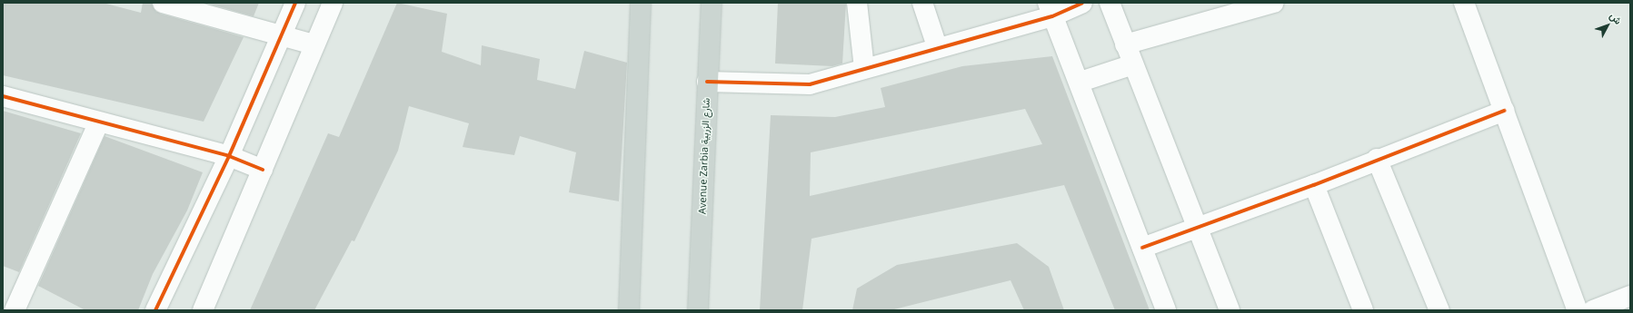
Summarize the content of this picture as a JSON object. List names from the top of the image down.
{
  "streets": {
    "main road": ["Avenue Zarbia شارع الزربية"]
  },
  "north": "top right"
}
